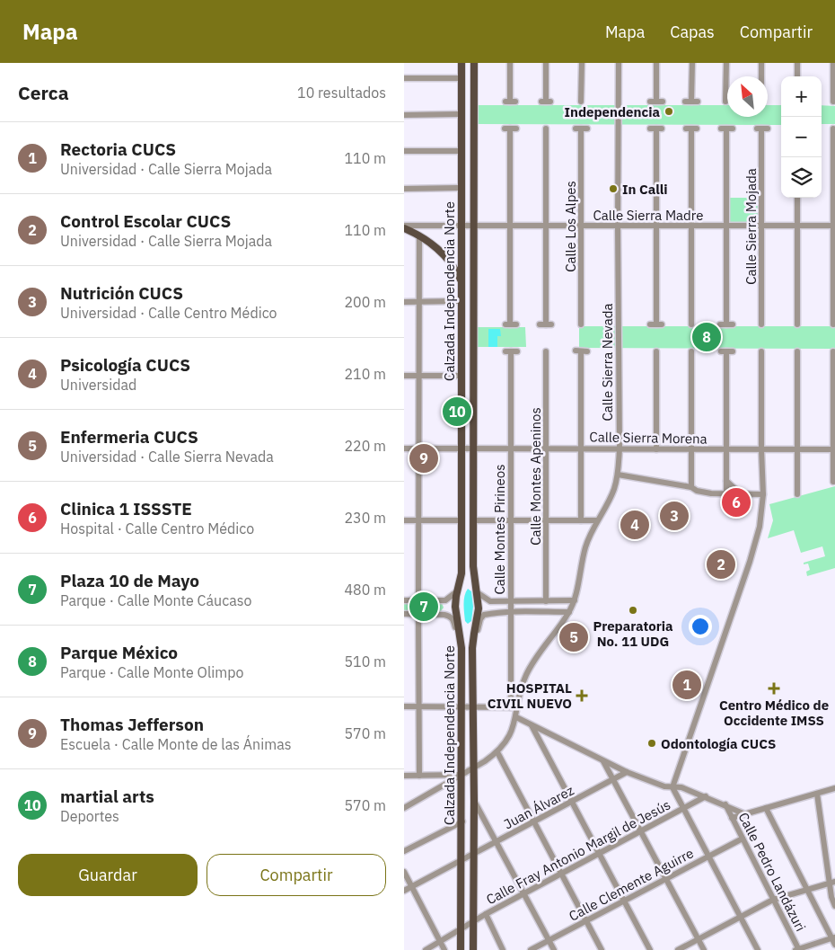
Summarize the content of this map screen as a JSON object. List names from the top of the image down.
{
  "streets": {
    "main road": ["Calzada Independencia Norte"],
    "street": [
      "Calle Sierra Madre",
      "Calle Los Alpes",
      "Calle Sierra Mojada",
      "Calle Sierra Nevada",
      "Calle Sierra Morena",
      "Calle Montes Apeninos",
      "Calle Montes Pirineos",
      "Juan Álvarez",
      "Calle Fray Antonio Margil de Jesús",
      "Calle Pedro Landázuri",
      "Calle Clemente Aguirre"
    ]
  },
  "crossings": [
    ["Calle Sierra Madre", "Calle Los Alpes"],
    ["Calle Sierra Madre", "Calle Sierra Mojada"],
    ["Calle Sierra Madre", "Calzada Independencia Norte"],
    ["Calle Sierra Madre", "Calle Sierra Nevada"],
    ["Calzada Independencia Norte", "Calle Sierra Nevada"],
    ["Calzada Independencia Norte", "Calle Sierra Morena"],
    ["Calzada Independencia Norte", "Juan Álvarez"],
    ["Calzada Independencia Norte", "Calle Fray Antonio Margil de Jesús"],
    ["Calle Sierra Nevada", "Calle Sierra Morena"],
    ["Calle Sierra Nevada", "Calle Montes Pirineos"],
    ["Calle Sierra Morena", "Calle Montes Apeninos"],
    ["Calle Sierra Morena", "Calle Montes Pirineos"],
    ["Calle Pedro Landázuri", "Calle Clemente Aguirre"]
  ],
  "places": {
    "other": [
      "Independencia",
      "In Calli",
      "Preparatoria No. 11 UDG",
      "Odontología CUCS"
    ],
    "health": ["Centro Médico de Occidente IMSS", "HOSPITAL CIVIL NUEVO"]
  },
  "north": "top left",
  "page": {
    "header": "Mapa",
    "nav": ["Mapa", "Capas", "Compartir"],
    "heading": ["Cerca", "10 resultados"],
    "map_buttons": ["+", "−"],
    "list": [
      {
        "mark": "1",
        "name": "Rectoria CUCS",
        "note": "Universidad · Calle Sierra Mojada",
        "value": "110 m"
      },
      {
        "mark": "2",
        "name": "Control Escolar CUCS",
        "note": "Universidad · Calle Sierra Mojada",
        "value": "110 m"
      },
      {
        "mark": "3",
        "name": "Nutrición CUCS",
        "note": "Universidad · Calle Centro Médico",
        "value": "200 m"
      },
      {
        "mark": "4",
        "name": "Psicología CUCS",
        "note": "Universidad",
        "value": "210 m"
      },
      {
        "mark": "5",
        "name": "Enfermeria CUCS",
        "note": "Universidad · Calle Sierra Nevada",
        "value": "220 m"
      },
      {
        "mark": "6",
        "name": "Clinica 1 ISSSTE",
        "note": "Hospital · Calle Centro Médico",
        "value": "230 m"
      },
      {
        "mark": "7",
        "name": "Plaza 10 de Mayo",
        "note": "Parque · Calle Monte Cáucaso",
        "value": "480 m"
      },
      {
        "mark": "8",
        "name": "Parque México",
        "note": "Parque · Calle Monte Olimpo",
        "value": "510 m"
      },
      {
        "mark": "9",
        "name": "Thomas Jefferson",
        "note": "Escuela · Calle Monte de las Ánimas",
        "value": "570 m"
      },
      {
        "mark": "10",
        "name": "martial arts",
        "note": "Deportes",
        "value": "570 m"
      }
    ],
    "pins": [
      "8",
      "10",
      "9",
      "6",
      "3",
      "4",
      "2",
      "7",
      "5",
      "1"
    ],
    "buttons": ["Guardar", "Compartir"]
  }
}
